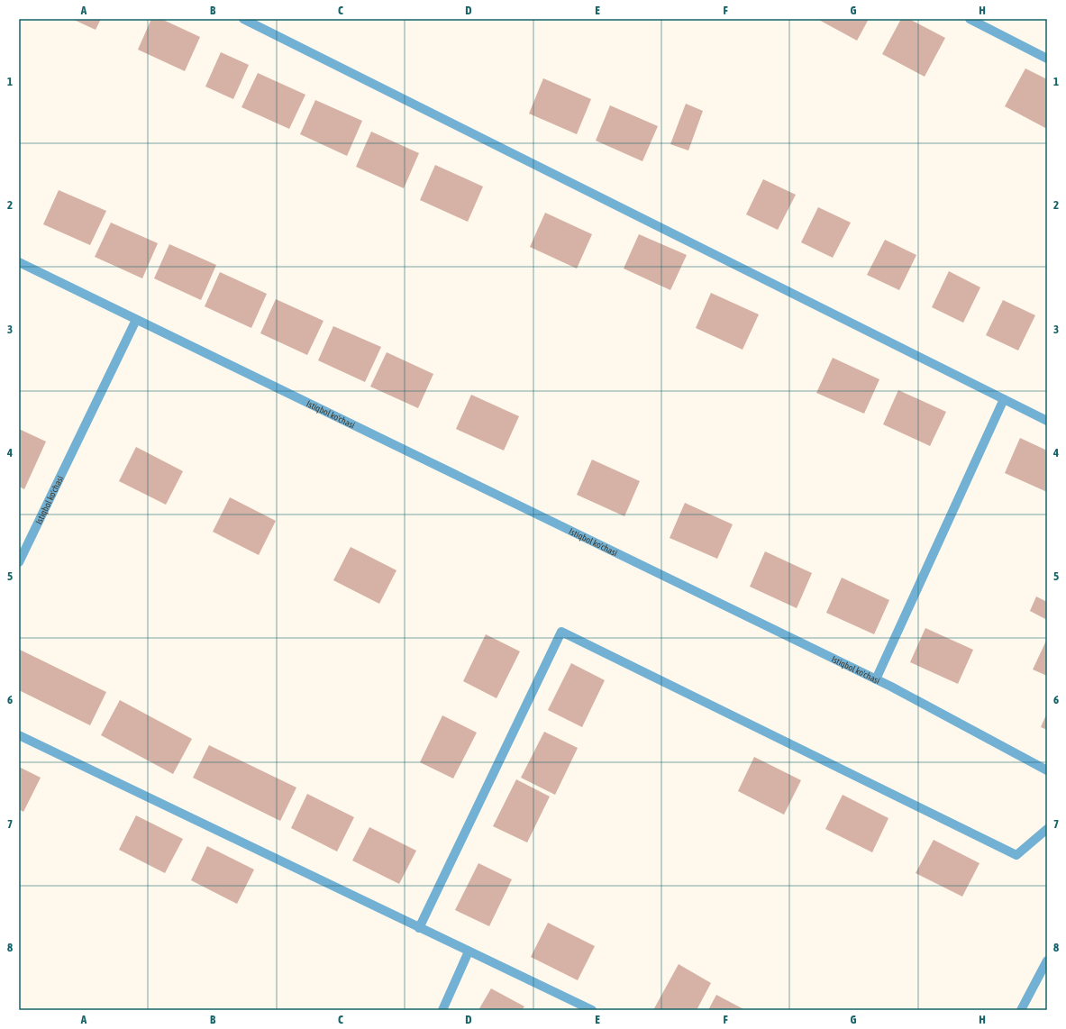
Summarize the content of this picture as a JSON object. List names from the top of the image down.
{
  "streets": {
    "street": ["Istiqbol ko'chasi"]
  },
  "grid": {
    "columns": [
      "A",
      "B",
      "C",
      "D",
      "E",
      "F",
      "G",
      "H"
    ],
    "rows": [
      "1",
      "2",
      "3",
      "4",
      "5",
      "6",
      "7",
      "8"
    ]
  }
}
